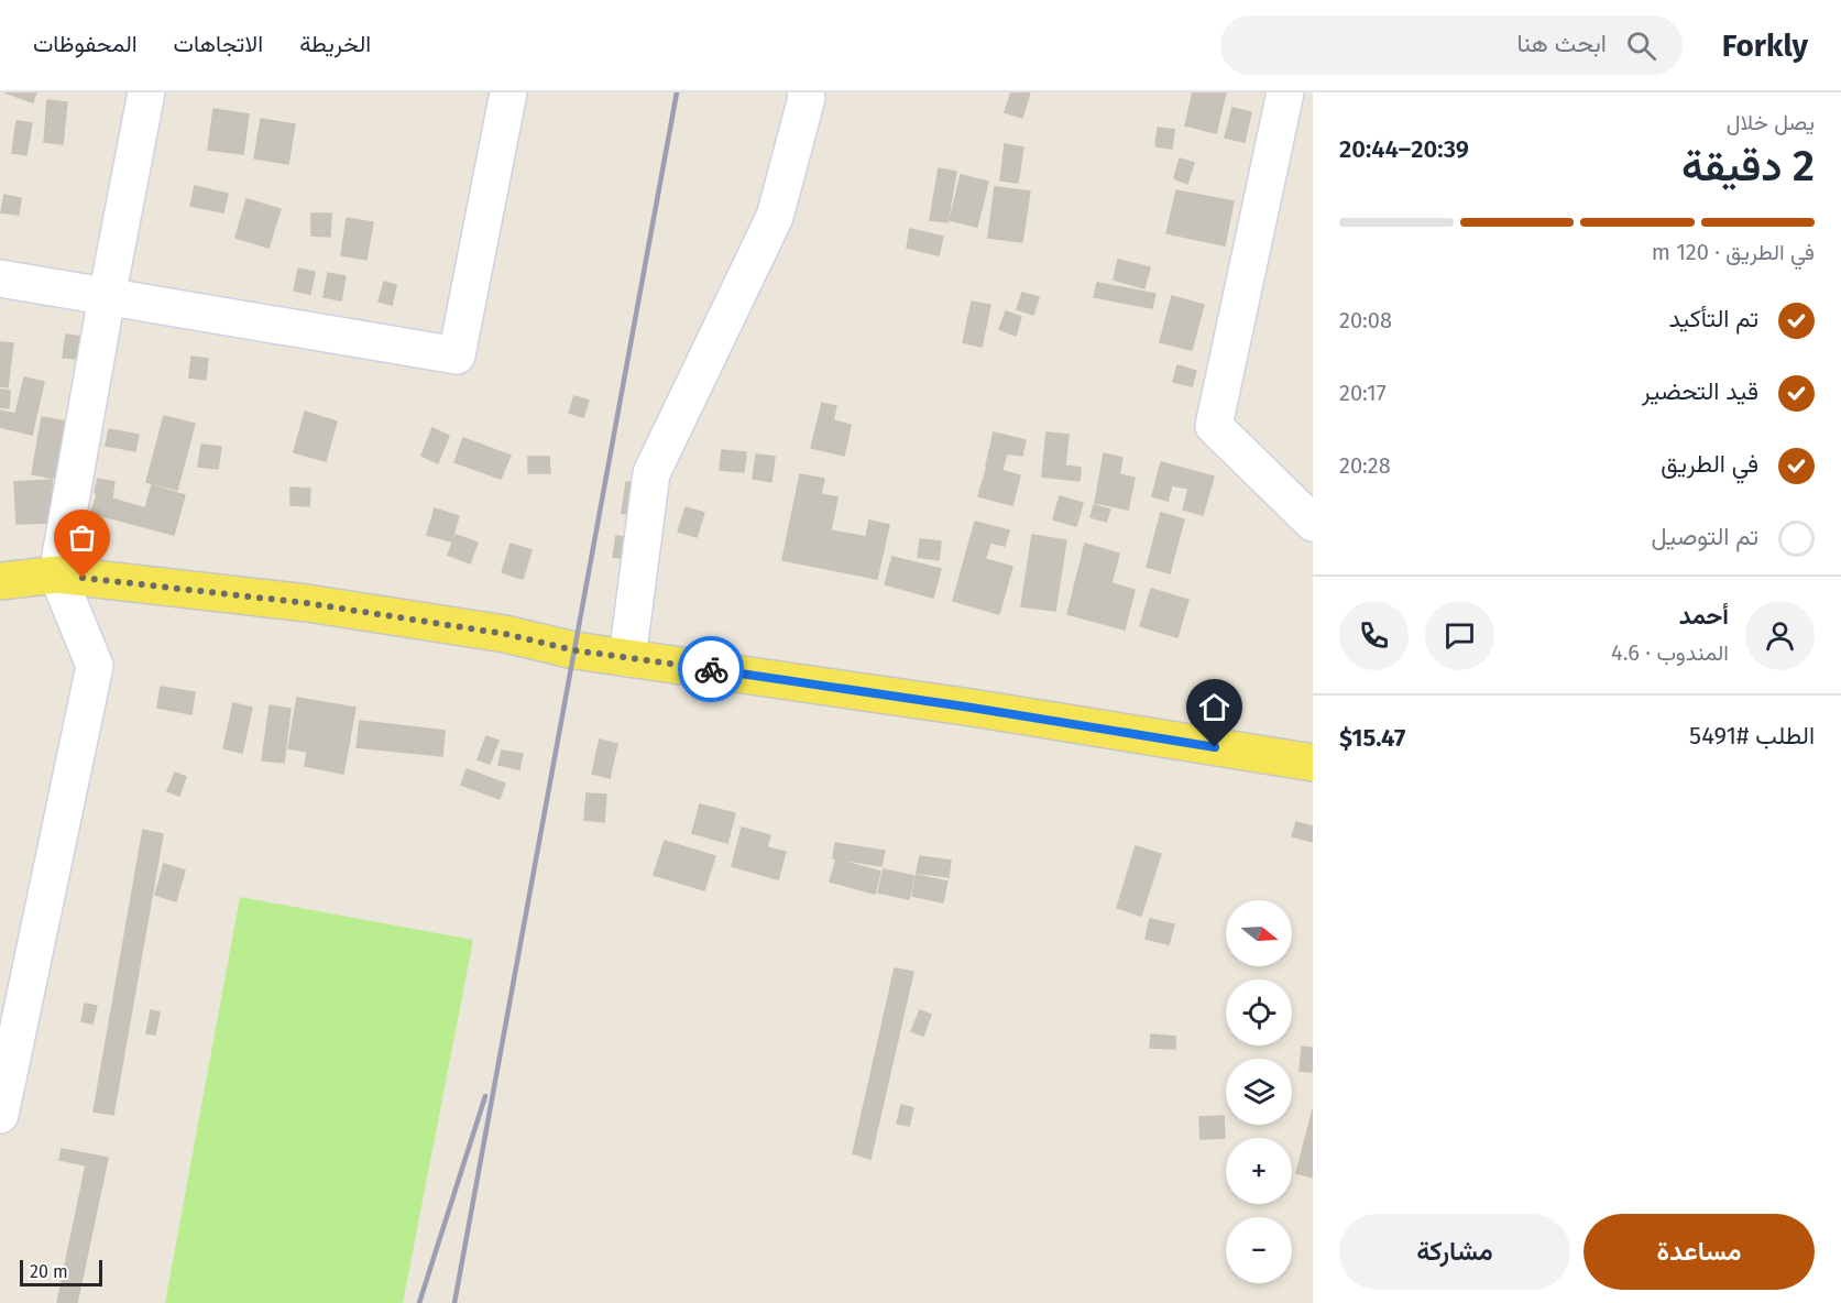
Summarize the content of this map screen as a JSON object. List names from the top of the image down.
{
  "scale_bar": "20 m",
  "north": "right",
  "page": {
    "header": "Forkly",
    "search": "ابحث هنا",
    "nav": ["الخريطة", "الاتجاهات", "المحفوظات"],
    "heading": ["2 دقيقة", "يصل خلال", "20:39–20:44"],
    "panel": [
      "أحمد",
      "المندوب · 4.6",
      "الطلب #5491",
      "$15.47"
    ],
    "bar": "في الطريق · 120 m",
    "list": [
      ["تم التأكيد", "20:08"],
      ["قيد التحضير", "20:17"],
      ["في الطريق", "20:28"],
      "تم التوصيل"
    ],
    "map_buttons": ["+", "−"],
    "buttons": ["مساعدة", "مشاركة"],
    "scale": "20 m"
  }
}
